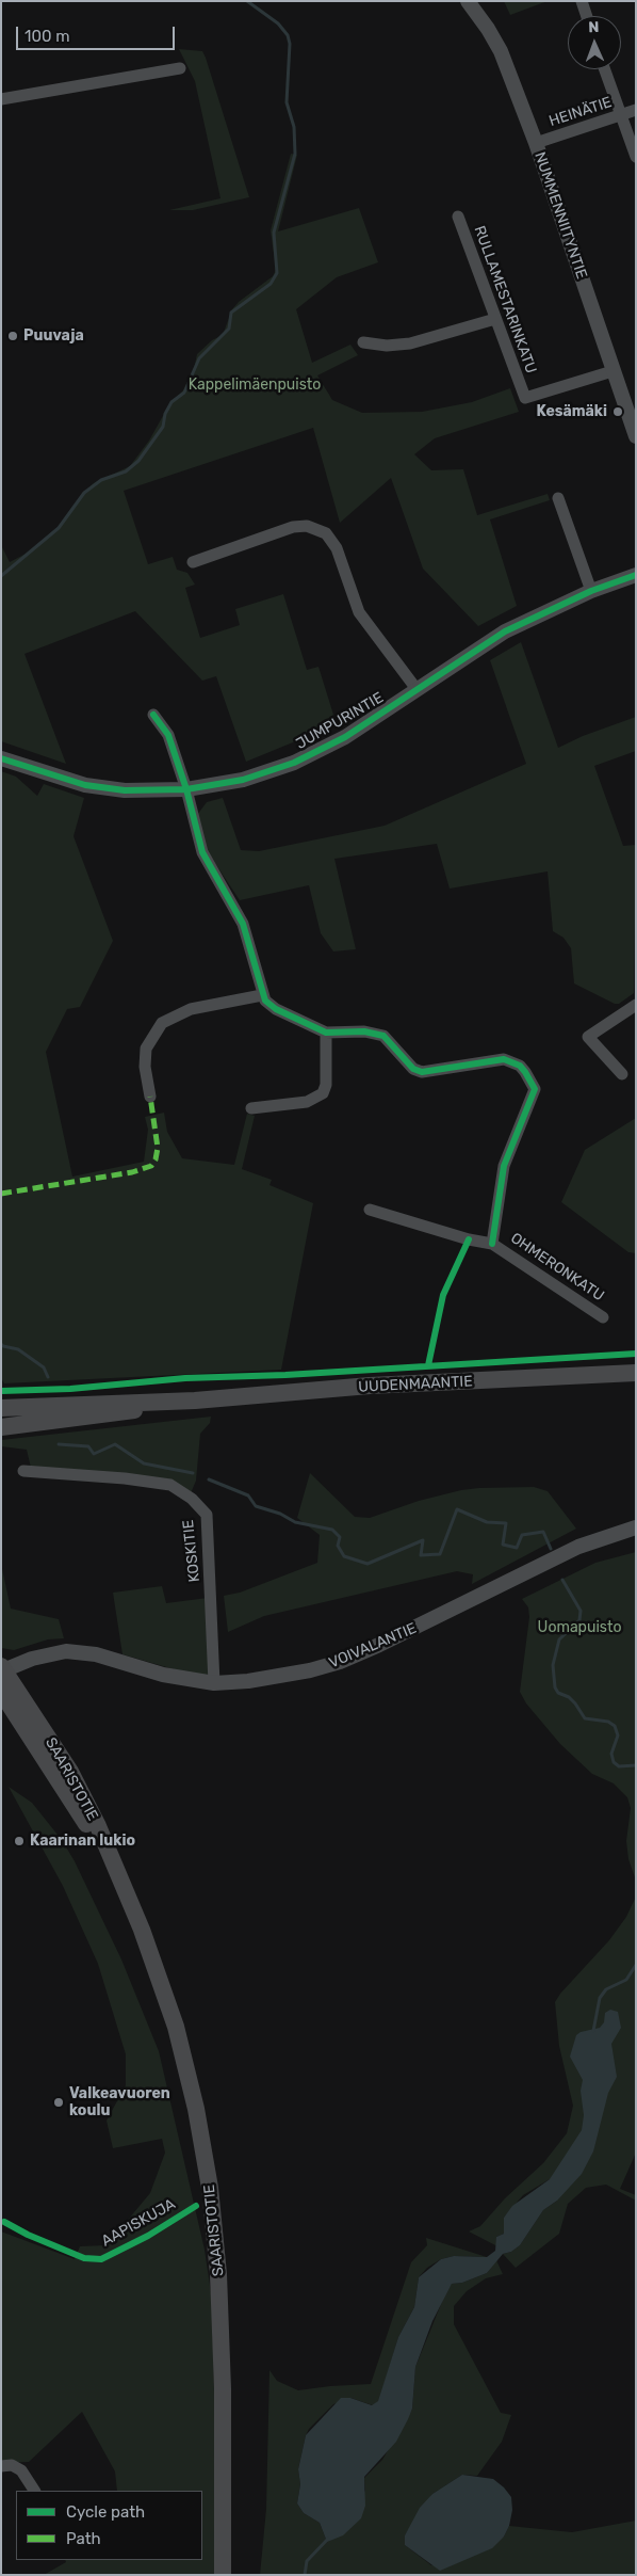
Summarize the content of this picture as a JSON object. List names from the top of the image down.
{
  "streets": {
    "main road": ["UUDENMAANTIE", "SAARISTOTIE"],
    "street": [
      "HEINÄTIE",
      "NUMMENNIITYNTIE",
      "RULLAMESTARINKATU",
      "JUMPURINTIE",
      "OHMERONKATU",
      "KOSKITIE",
      "VOIVALANTIE"
    ],
    "cycle path": ["AAPISKUJA"]
  },
  "crossings": [
    ["HEINÄTIE", "NUMMENNIITYNTIE"],
    ["NUMMENNIITYNTIE", "RULLAMESTARINKATU"],
    ["KOSKITIE", "VOIVALANTIE"],
    ["VOIVALANTIE", "SAARISTOTIE"]
  ],
  "parks": ["Kappelimäenpuisto", "Uomapuisto"],
  "places": [
    "Puuvaja",
    "Kesämäki",
    "Kaarinan lukio",
    "Valkeavuoren koulu"
  ],
  "legend": ["Cycle path", "Path"],
  "scale_bar": "100 m",
  "north": "top"
}
